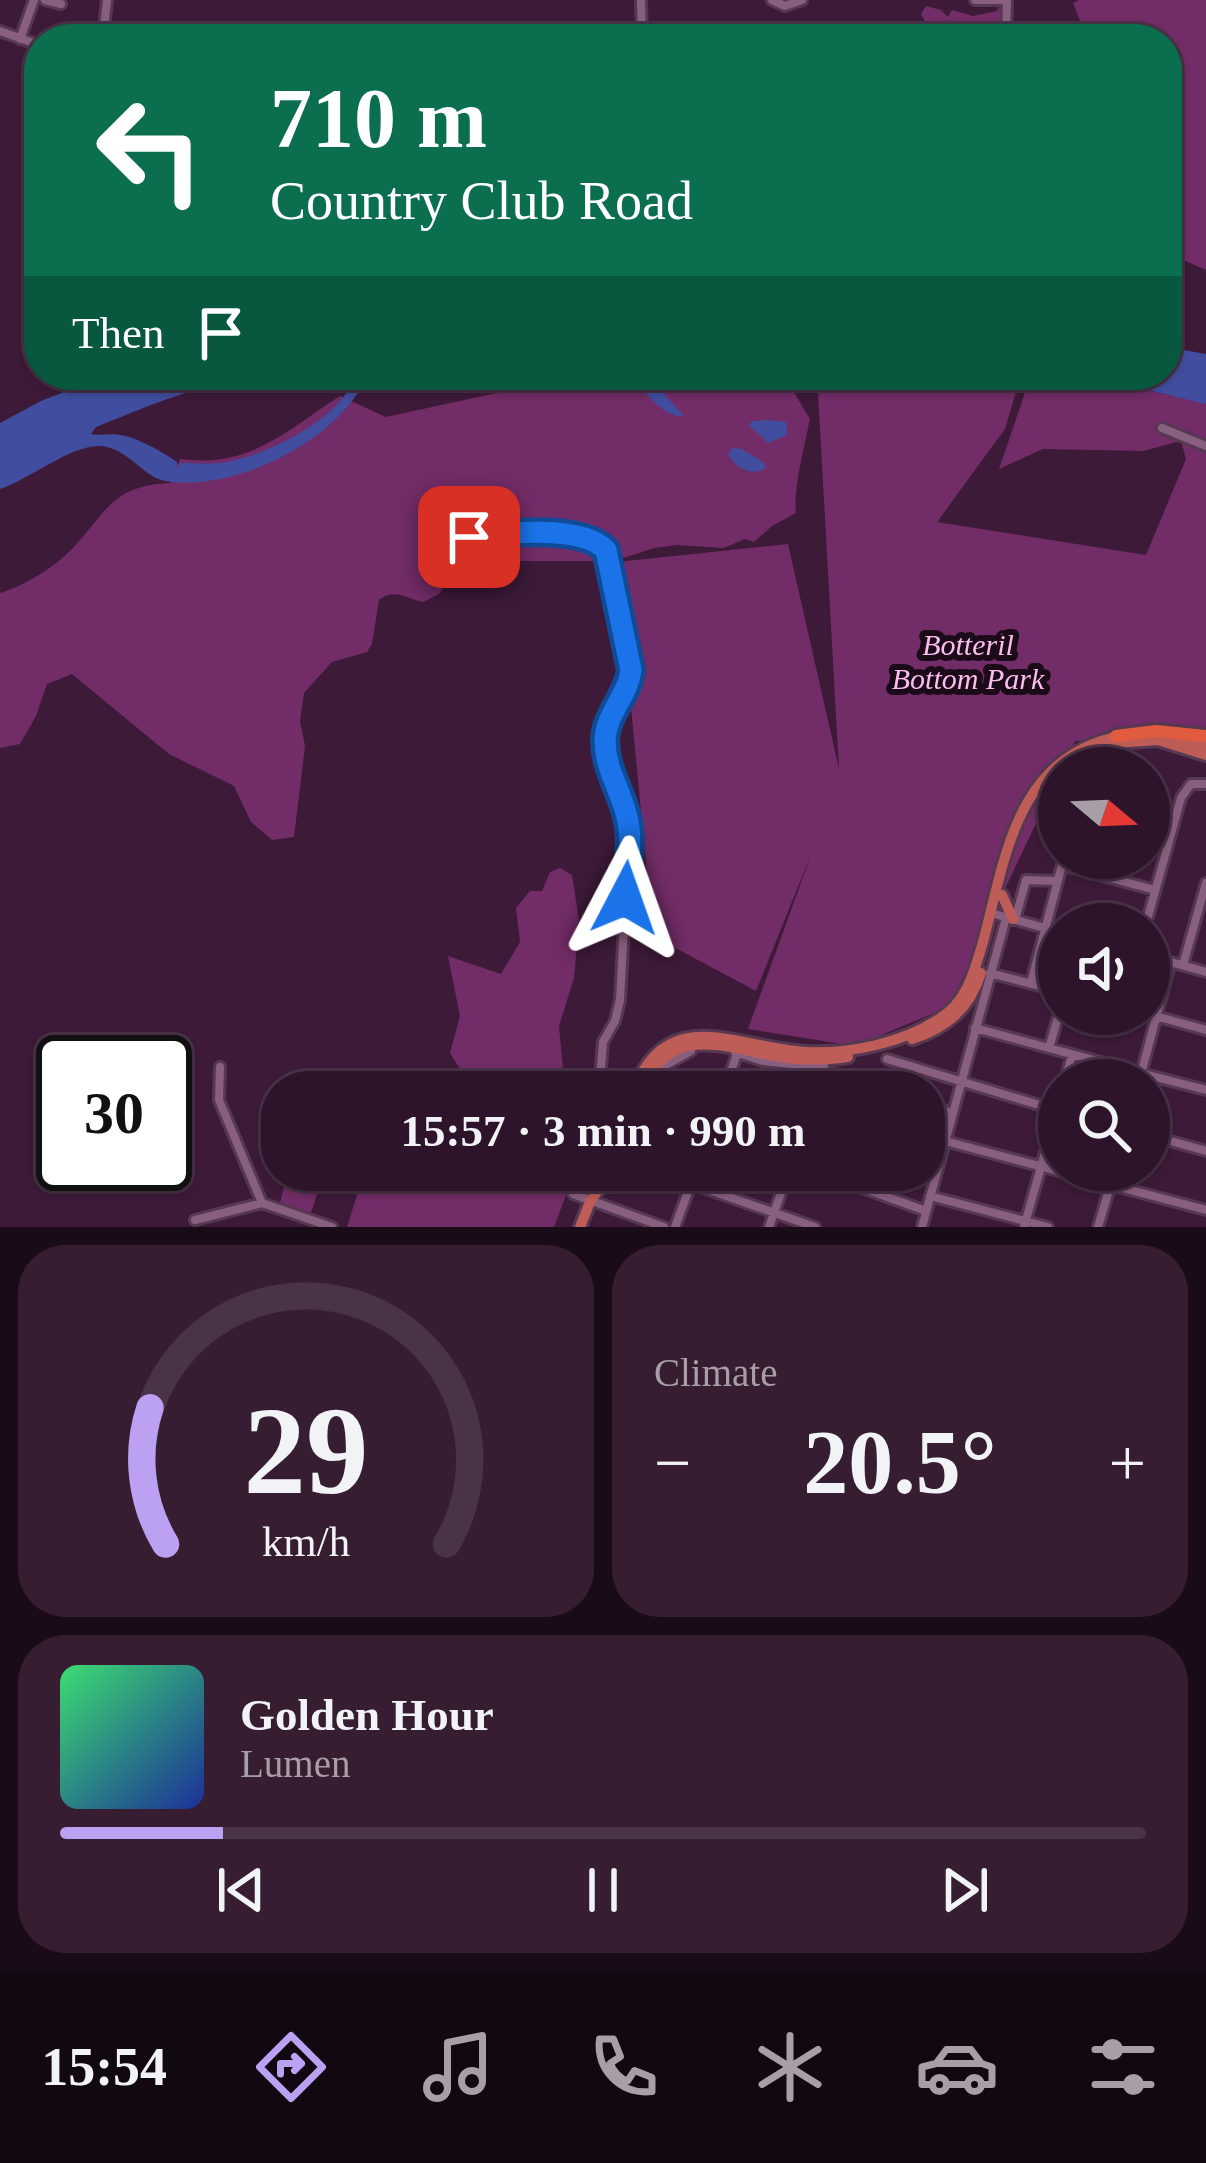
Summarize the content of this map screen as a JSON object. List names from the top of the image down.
{
  "parks": ["Botteril Bottom Park"],
  "north": "right",
  "page": {
    "turn": ["710 m", "Country Club Road"],
    "then": "Then",
    "limit": "30",
    "trip": "15:57 · 3 min · 990 m",
    "tile": "Climate",
    "heat": ["−", "20.5°", "+"],
    "song": ["Golden Hour", "Lumen"],
    "tabs": "15:54",
    "gauge": ["29", "km/h"]
  }
}
